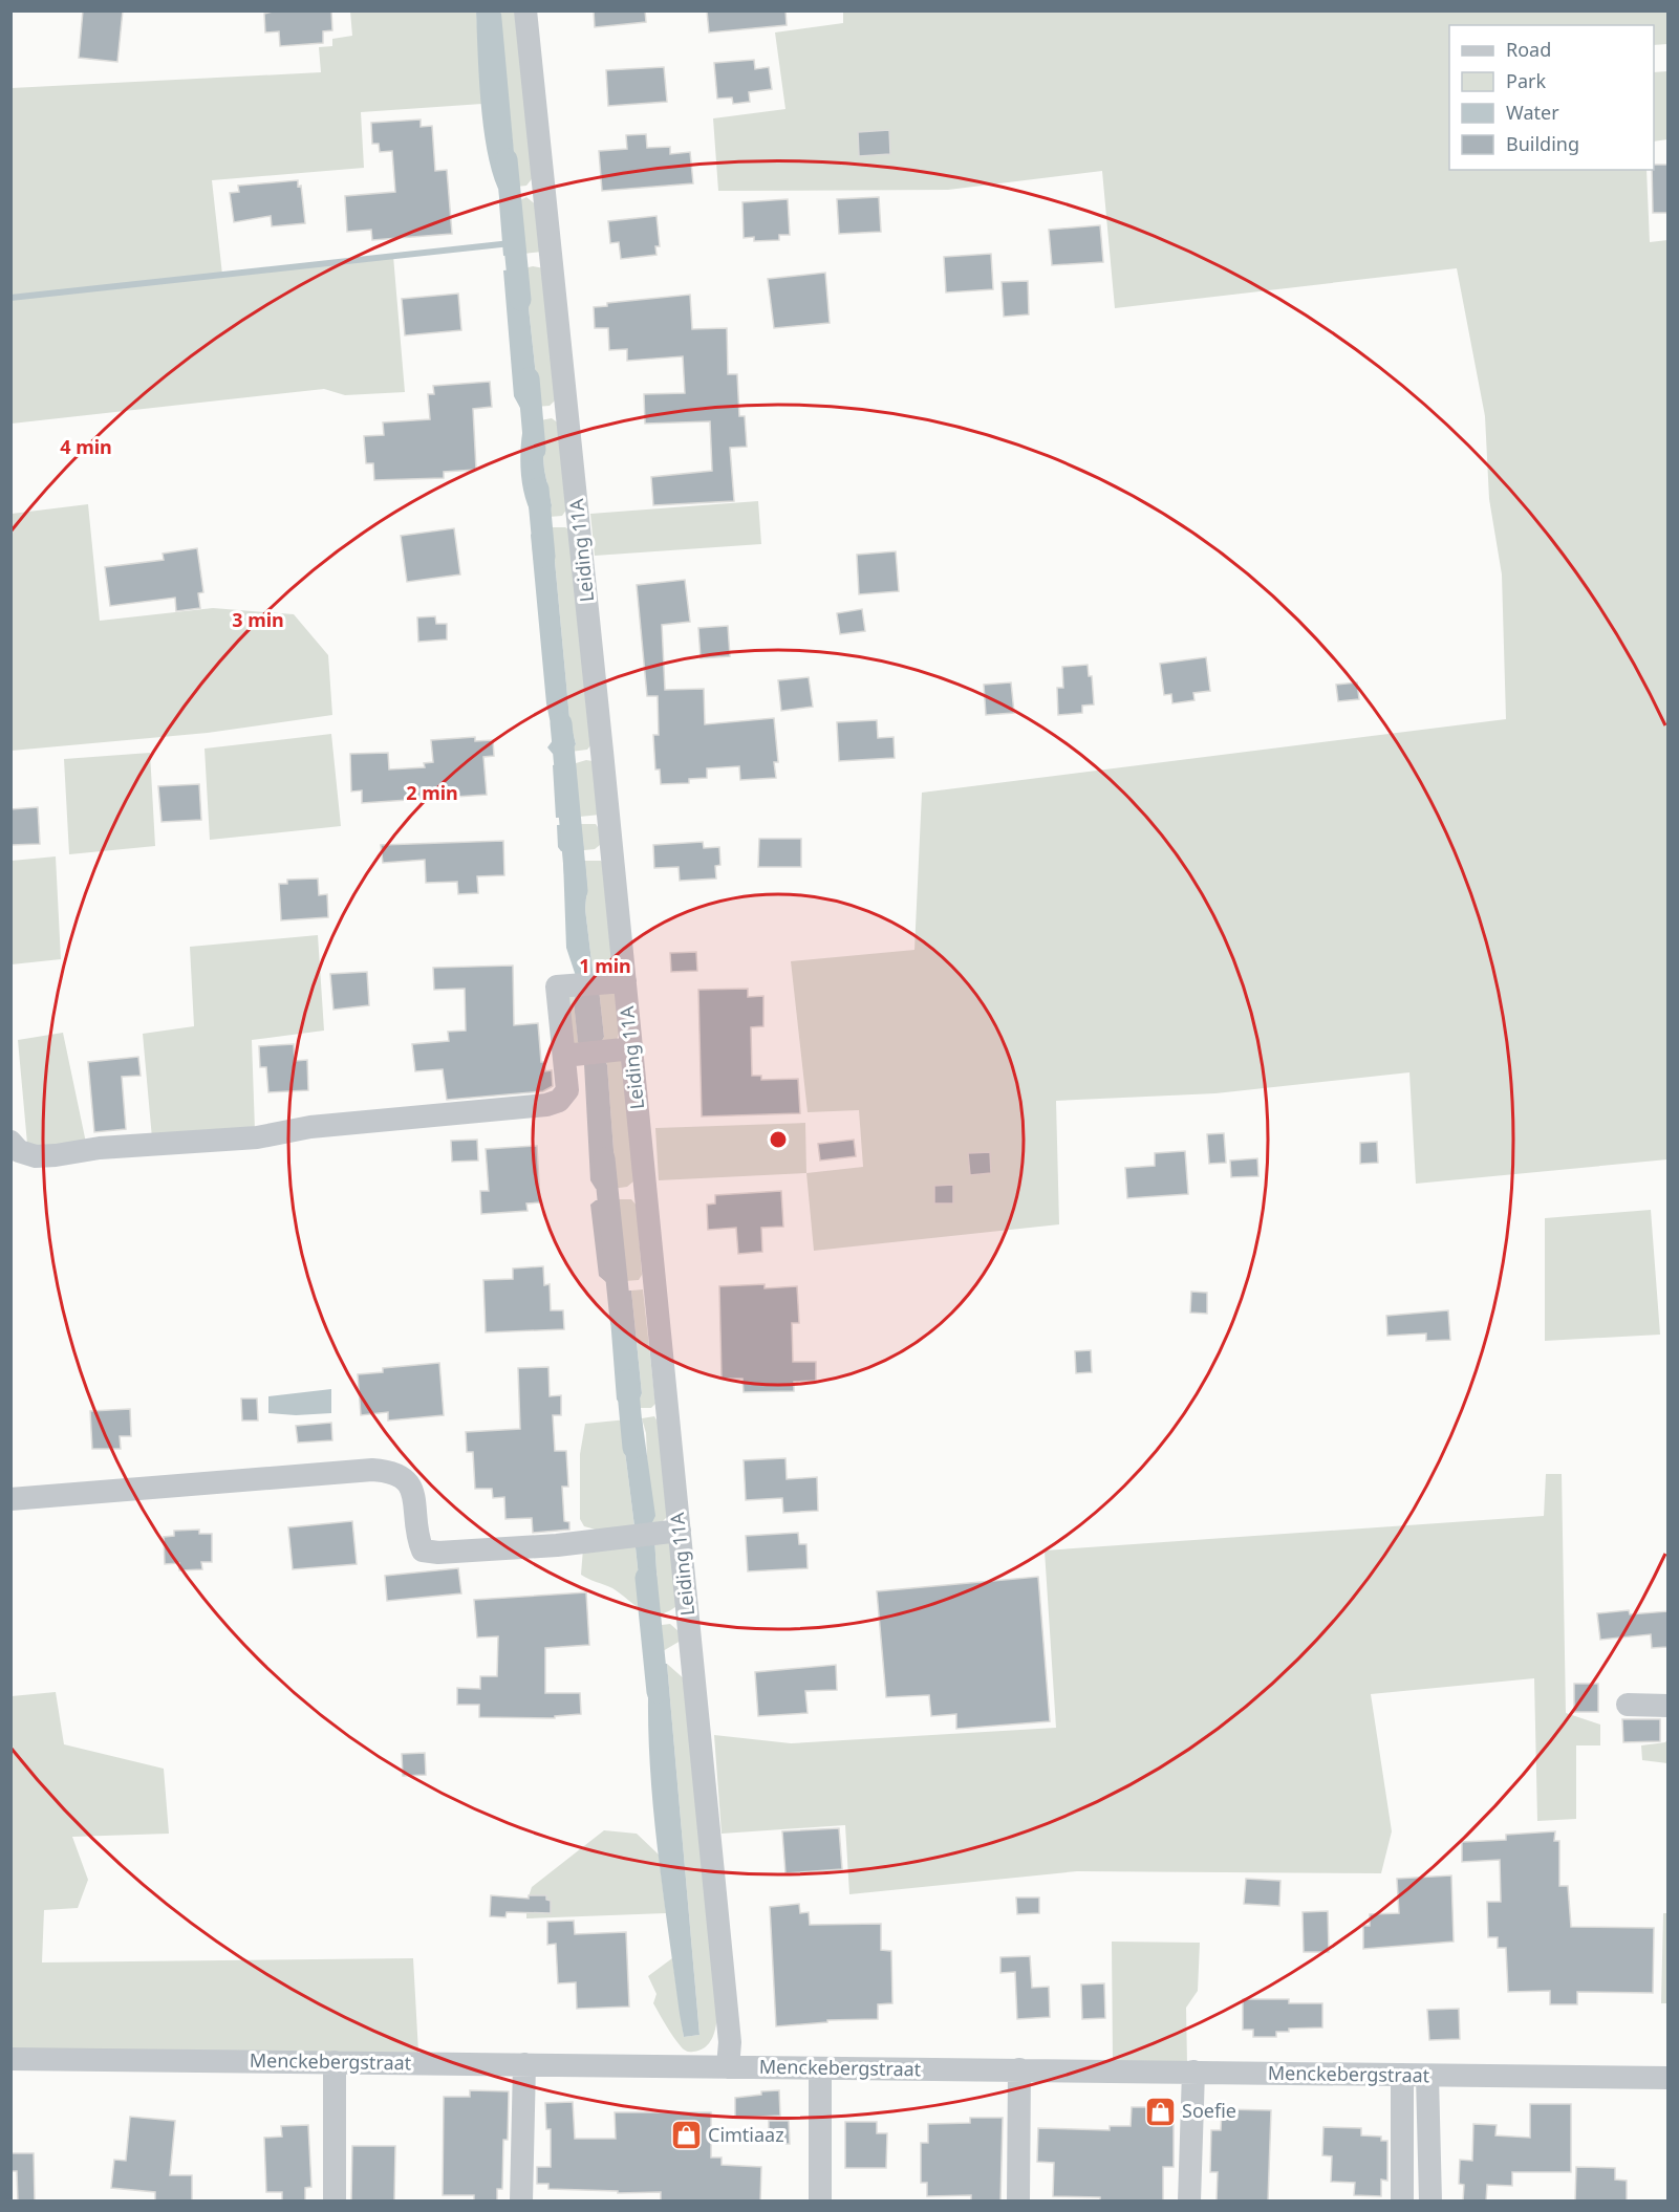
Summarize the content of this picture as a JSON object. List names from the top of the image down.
{
  "streets": {
    "street": ["Leiding 11A", "Menckebergstraat"]
  },
  "crossings": [
    ["Leiding 11A", "Menckebergstraat"]
  ],
  "places": {
    "shop": ["Soefie", "Cimtiaaz"]
  },
  "legend": [
    "Road",
    "Park",
    "Water",
    "Building"
  ],
  "rings": [
    "4 min",
    "3 min",
    "2 min",
    "1 min"
  ]
}
